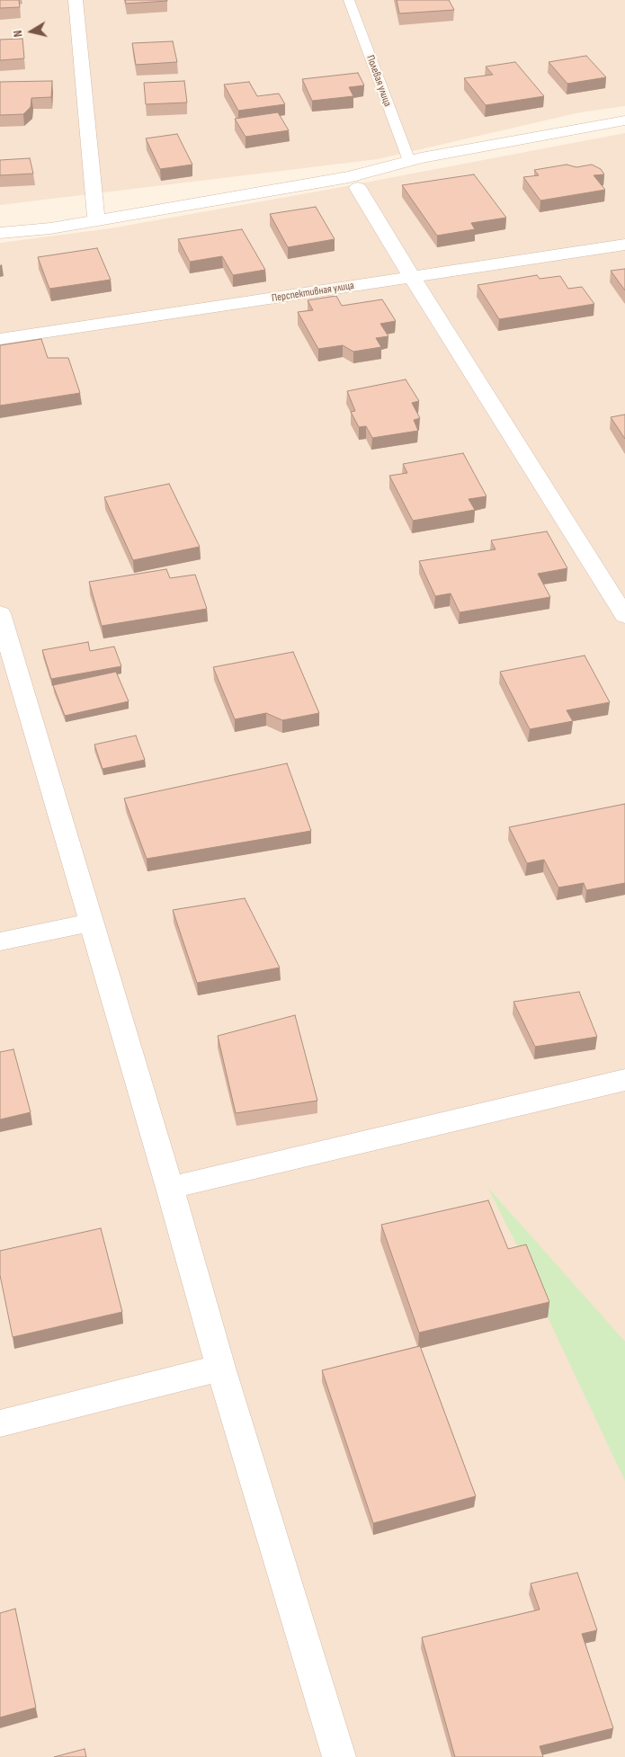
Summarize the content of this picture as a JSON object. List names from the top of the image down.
{
  "streets": {
    "street": ["Перспективная улица"],
    "lane": ["Полевая улица"]
  },
  "north": "left"
}
